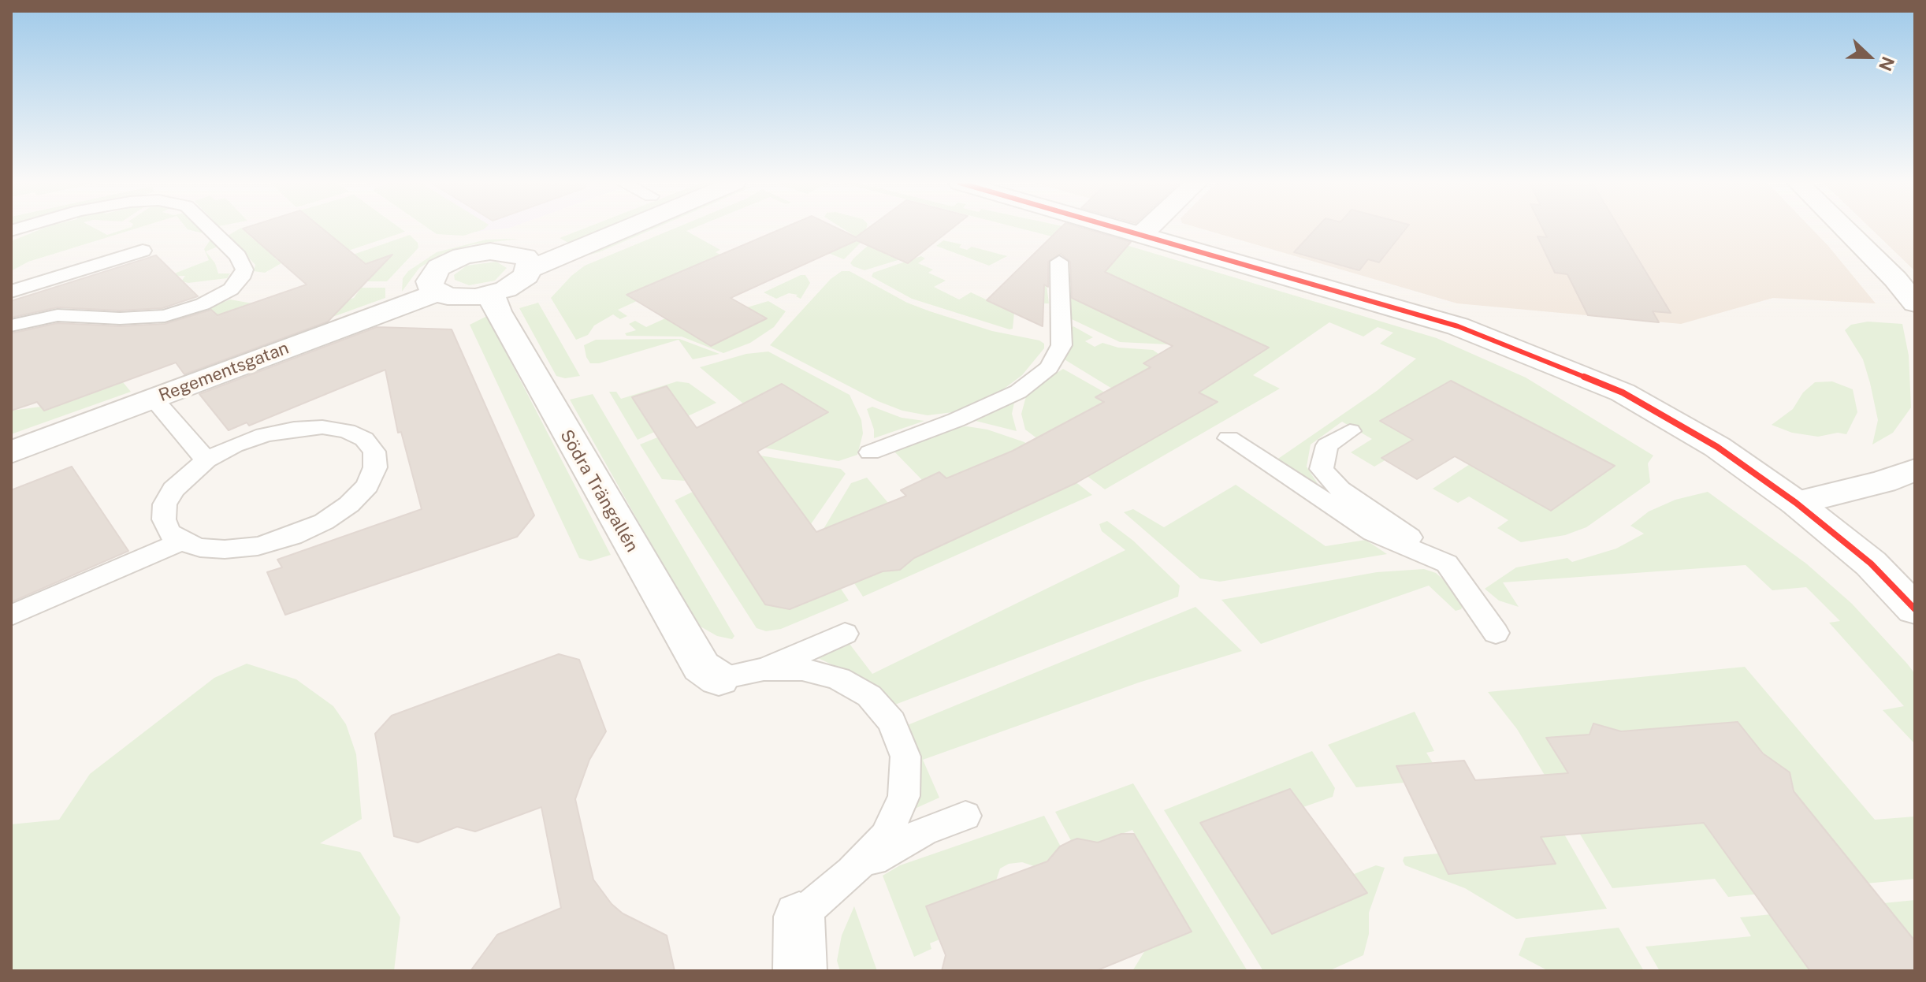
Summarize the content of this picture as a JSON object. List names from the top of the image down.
{
  "streets": {
    "street": ["Regementsgatan", "Södra Trängallén"]
  },
  "north": "right"
}
